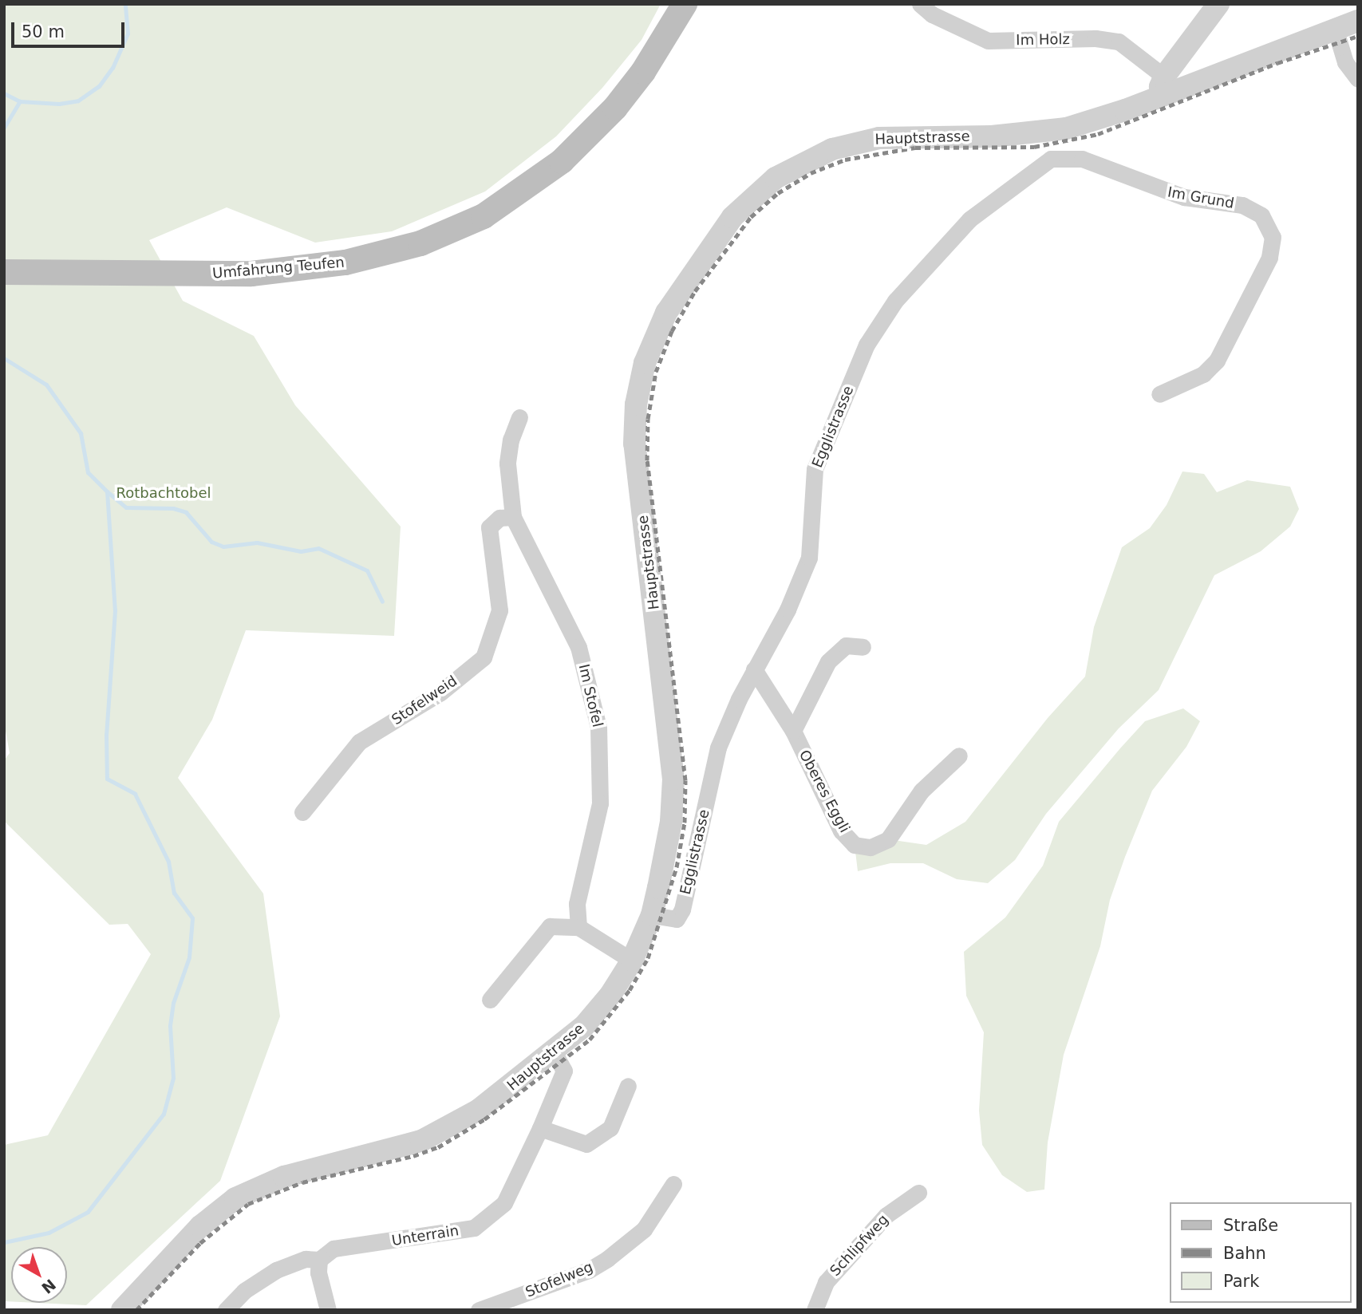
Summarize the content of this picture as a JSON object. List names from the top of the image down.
{
  "streets": {
    "main road": ["Umfahrung Teufen"],
    "street": [
      "Im Holz",
      "Hauptstrasse",
      "Im Grund",
      "Egglistrasse",
      "Im Stofel",
      "Stofelweid",
      "Oberes Eggli",
      "Unterrain",
      "Schlipfweg",
      "Stofelweg"
    ]
  },
  "crossings": [
    ["Im Holz", "Hauptstrasse"],
    ["Hauptstrasse", "Egglistrasse"],
    ["Hauptstrasse", "Unterrain"],
    ["Im Grund", "Egglistrasse"],
    ["Egglistrasse", "Oberes Eggli"],
    ["Im Stofel", "Stofelweid"]
  ],
  "parks": ["Rotbachtobel"],
  "legend": ["Straße", "Bahn", "Park"],
  "scale_bar": "50 m",
  "north": "bottom right"
}
